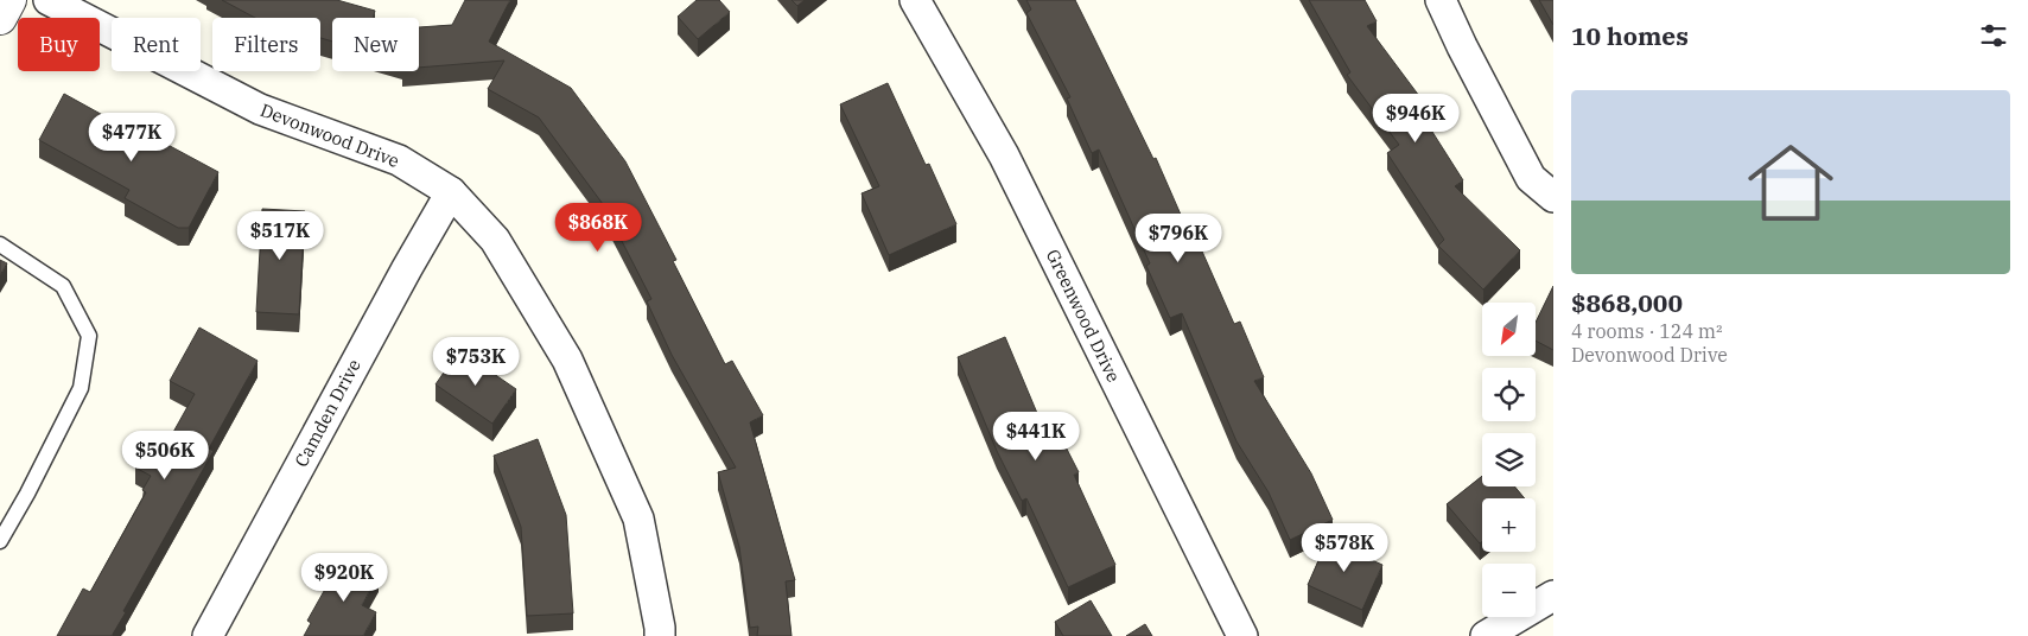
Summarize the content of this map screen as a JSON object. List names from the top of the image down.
{
  "streets": {
    "street": ["Devonwood Drive", "Greenwood Drive", "Camden Drive"]
  },
  "crossings": [
    ["Devonwood Drive", "Camden Drive"]
  ],
  "north": "bottom left",
  "page": {
    "heading": "10 homes",
    "chip": [
      "Buy",
      "Rent",
      "Filters",
      "New"
    ],
    "list": [
      {
        "name": "$868,000",
        "note": "4 rooms · 124 m² · Devonwood Drive"
      }
    ],
    "price": [
      "$946K",
      "$477K",
      "$868K",
      "$517K",
      "$796K",
      "$753K",
      "$441K",
      "$506K",
      "$578K",
      "$920K"
    ],
    "map_buttons": ["+", "−"]
  }
}
